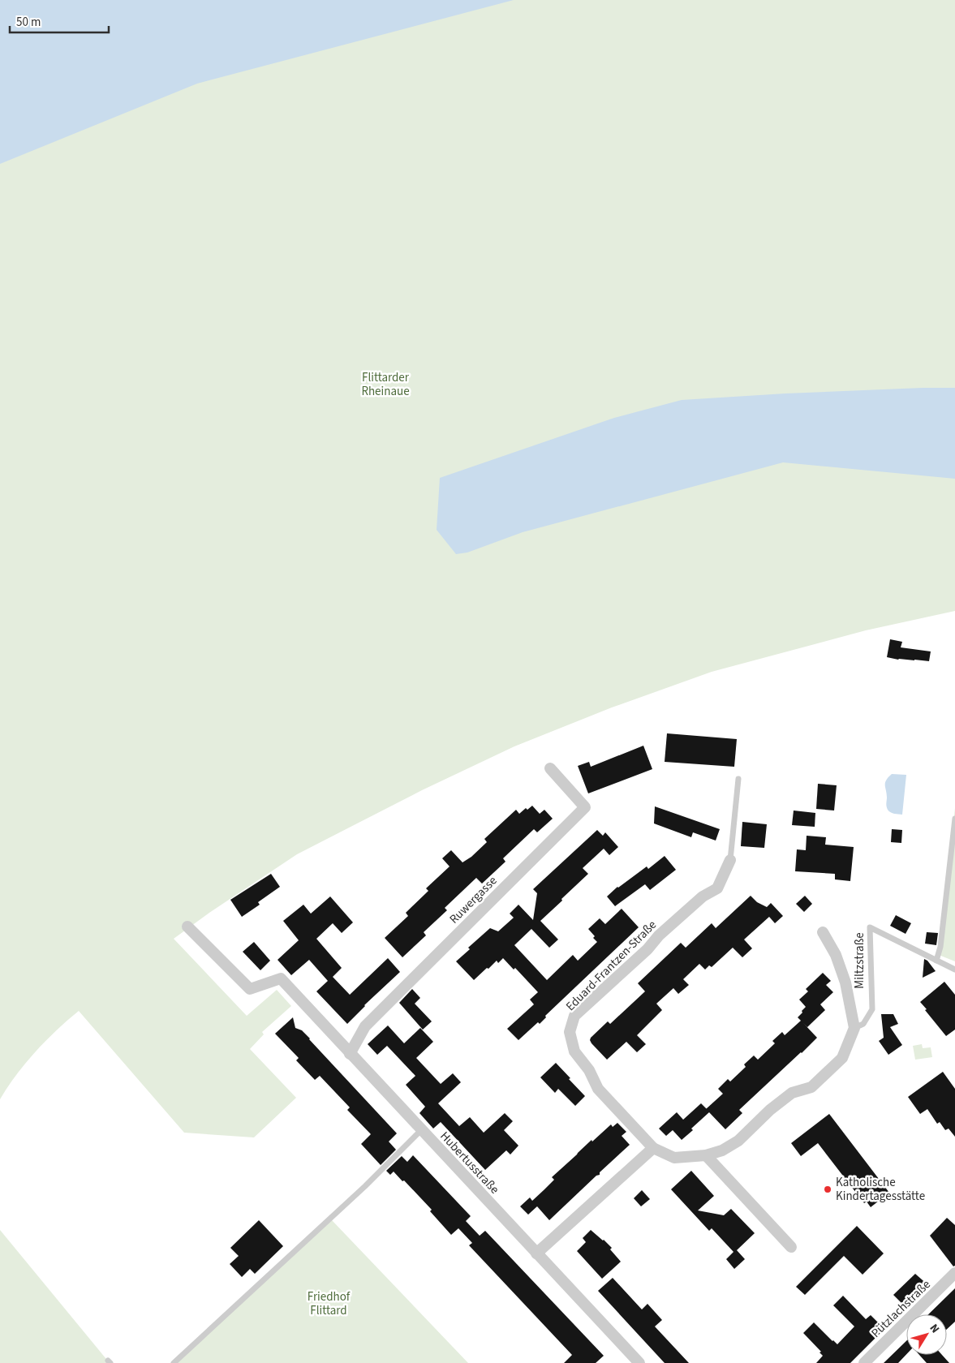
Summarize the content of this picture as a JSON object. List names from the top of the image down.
{
  "streets": {
    "street": [
      "Ruwergasse",
      "Miltzstraße",
      "Eduard-Frantzen-Straße",
      "Hubertusstraße",
      "Pützlachstraße"
    ]
  },
  "crossings": [
    ["Ruwergasse", "Hubertusstraße"],
    ["Miltzstraße", "Eduard-Frantzen-Straße"]
  ],
  "parks": ["Flittarder Rheinaue", "Friedhof Flittard"],
  "places": ["Katholische Kindertagesstätte"],
  "scale_bar": "50 m",
  "north": "top right"
}
